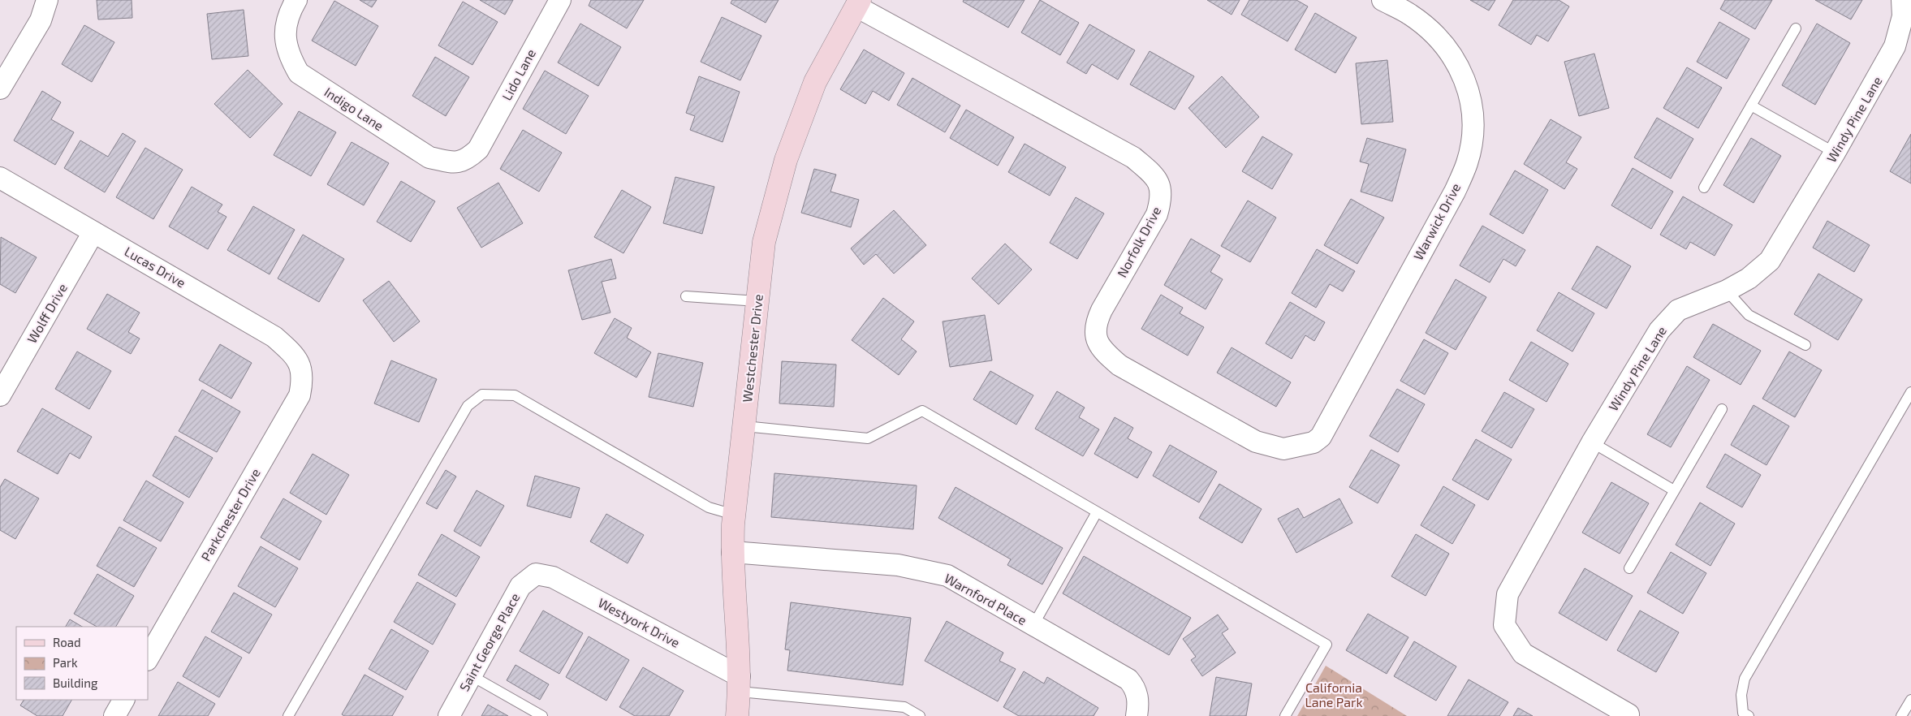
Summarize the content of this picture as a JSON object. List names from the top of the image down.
{
  "streets": {
    "street": [
      "Lido Lane",
      "Indigo Lane",
      "Windy Pine Lane",
      "Warwick Drive",
      "Norfolk Drive",
      "Lucas Drive",
      "Wolff Drive",
      "Westchester Drive",
      "Parkchester Drive",
      "Warnford Place",
      "Westyork Drive",
      "Saint George Place"
    ]
  },
  "crossings": [
    ["Lido Lane", "Indigo Lane"],
    ["Warwick Drive", "Norfolk Drive"],
    ["Norfolk Drive", "Westchester Drive"],
    ["Lucas Drive", "Wolff Drive"],
    ["Lucas Drive", "Parkchester Drive"],
    ["Westchester Drive", "Warnford Place"],
    ["Westchester Drive", "Westyork Drive"],
    ["Westyork Drive", "Saint George Place"]
  ],
  "parks": ["California Lane Park"],
  "legend": ["Road", "Park", "Building"]
}
